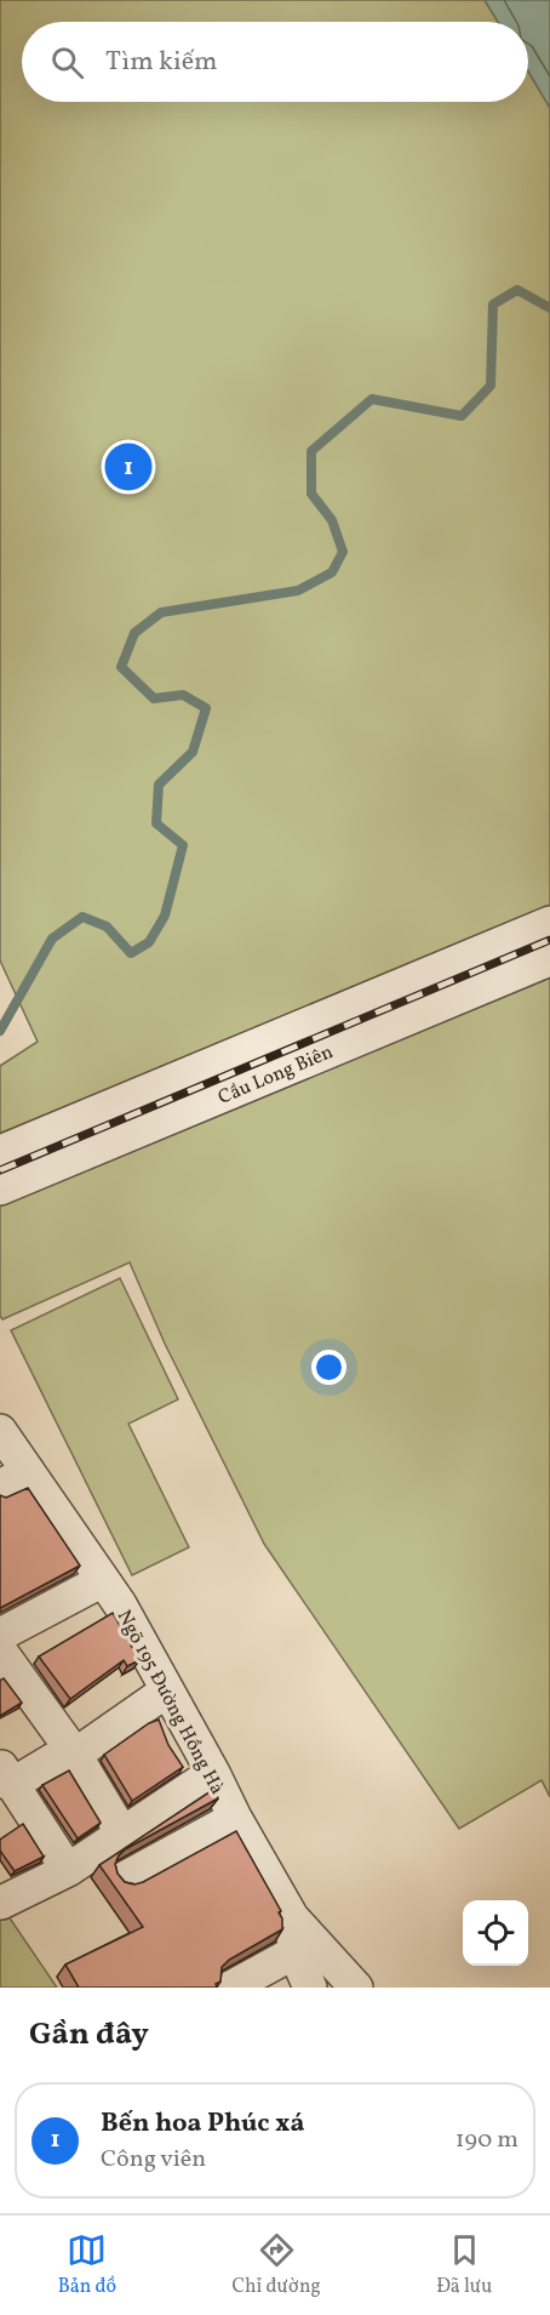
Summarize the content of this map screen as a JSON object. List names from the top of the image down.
{
  "streets": {
    "street": ["Cầu Long Biên", "Ngõ 195 Đường Hồng Hà"]
  },
  "page": {
    "search": "Tìm kiếm",
    "pins": "1",
    "heading": "Gần đây",
    "list": [
      {
        "mark": "1",
        "name": "Bến hoa Phúc xá",
        "note": "Công viên",
        "value": "190 m"
      }
    ],
    "nav": ["Bản đồ", "Chỉ đường", "Đã lưu"]
  }
}
